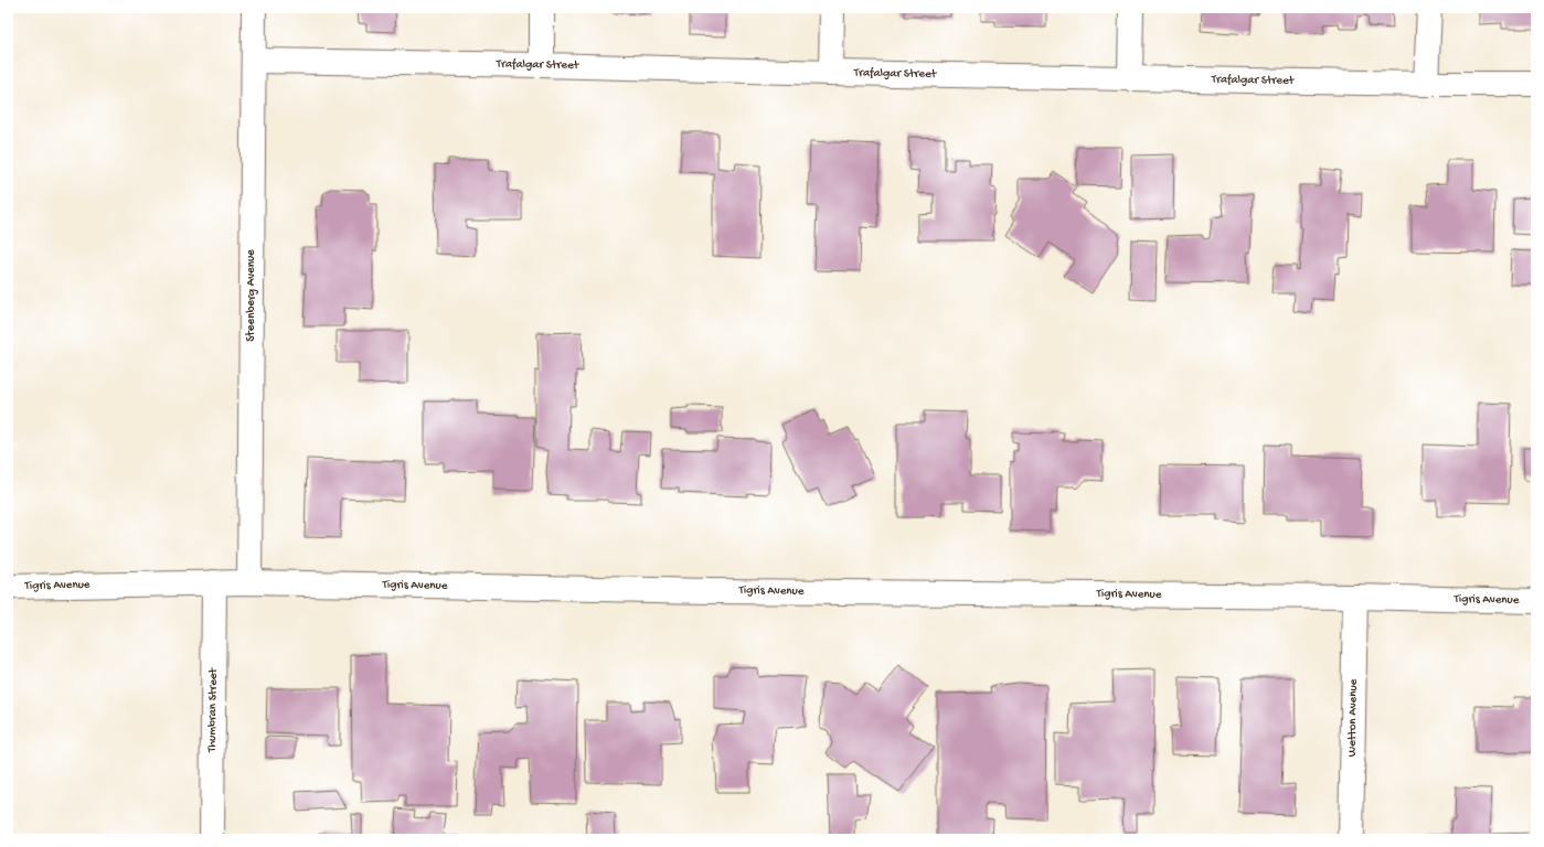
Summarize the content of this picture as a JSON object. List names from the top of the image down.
{
  "streets": {
    "street": [
      "Trafalgar Street",
      "Steenberg Avenue",
      "Tigris Avenue",
      "Thumbran Street",
      "Wetton Avenue"
    ]
  },
  "crossings": [
    ["Trafalgar Street", "Steenberg Avenue"],
    ["Steenberg Avenue", "Tigris Avenue"],
    ["Tigris Avenue", "Thumbran Street"],
    ["Tigris Avenue", "Wetton Avenue"]
  ]
}
